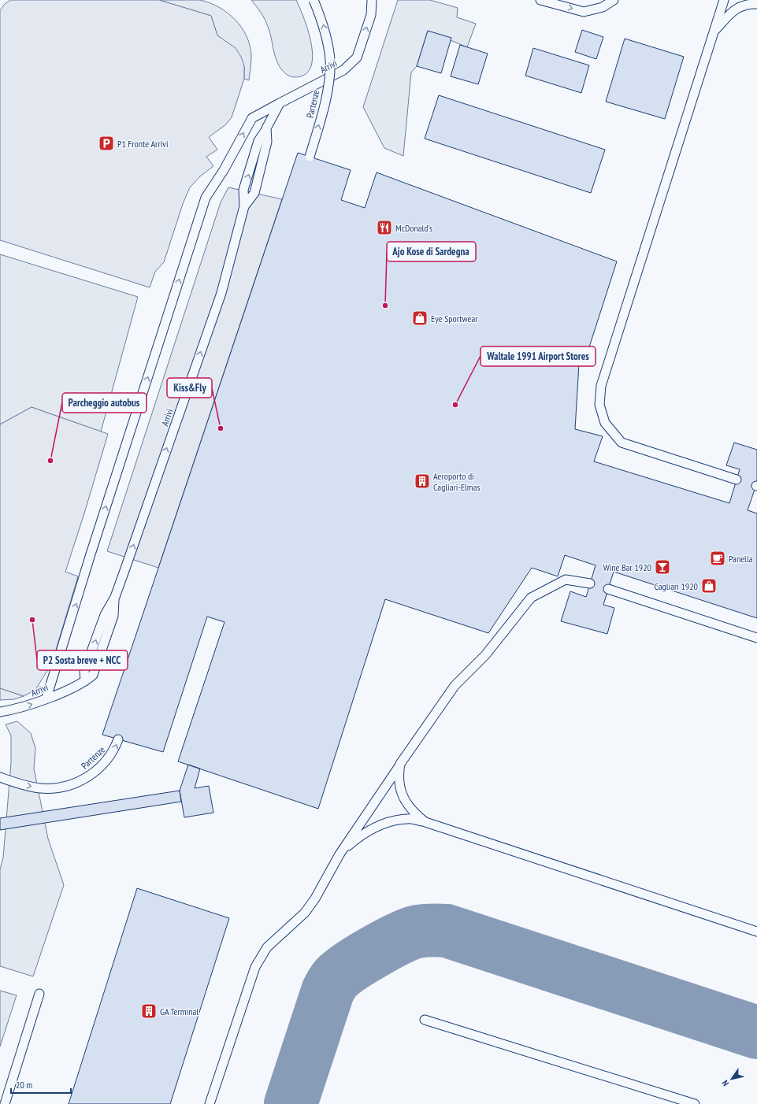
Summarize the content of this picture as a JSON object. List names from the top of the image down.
{
  "streets": {
    "lane": ["Arrivi", "Partenze"]
  },
  "places": {
    "parking": ["P1 Fronte Arrivi"],
    "restaurant": ["McDonald's"],
    "other": [
      "Ajo Kose di Sardegna",
      "Waltale 1991 Airport Stores",
      "Kiss&Fly",
      "Parcheggio autobus",
      "P2 Sosta breve + NCC"
    ],
    "shop": ["Eye Sportwear", "Cagliari 1920"],
    "building": ["Aeroporto di Cagliari-Elmas", "GA Terminal"],
    "cafe": ["Panella"],
    "bar": ["Wine Bar 1920"]
  },
  "scale_bar": "20 m",
  "north": "bottom left"
}
